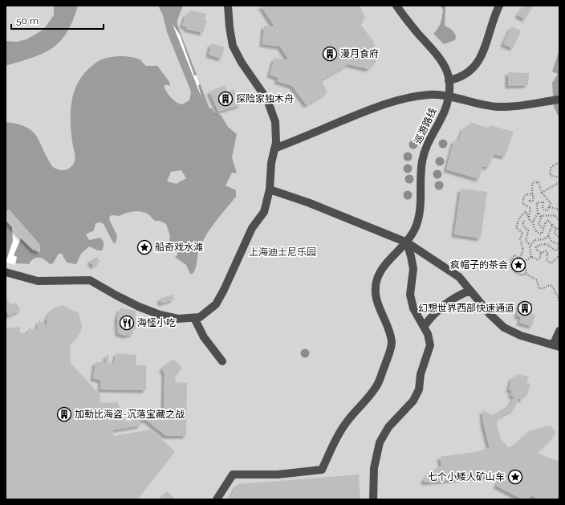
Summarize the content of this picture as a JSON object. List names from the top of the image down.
{
  "streets": {
    "street": ["巡游路线"]
  },
  "parks": ["上海迪士尼乐园"],
  "places": {
    "building": [
      "漫月食府",
      "探险家独木舟",
      "幻想世界西部快速通道",
      "加勒比海盗-沉落宝藏之战"
    ],
    "place": ["船奇戏水滩", "疯帽子的茶会", "七个小矮人矿山车"],
    "restaurant": ["海怪小吃"]
  },
  "scale_bar": "50 m"
}
